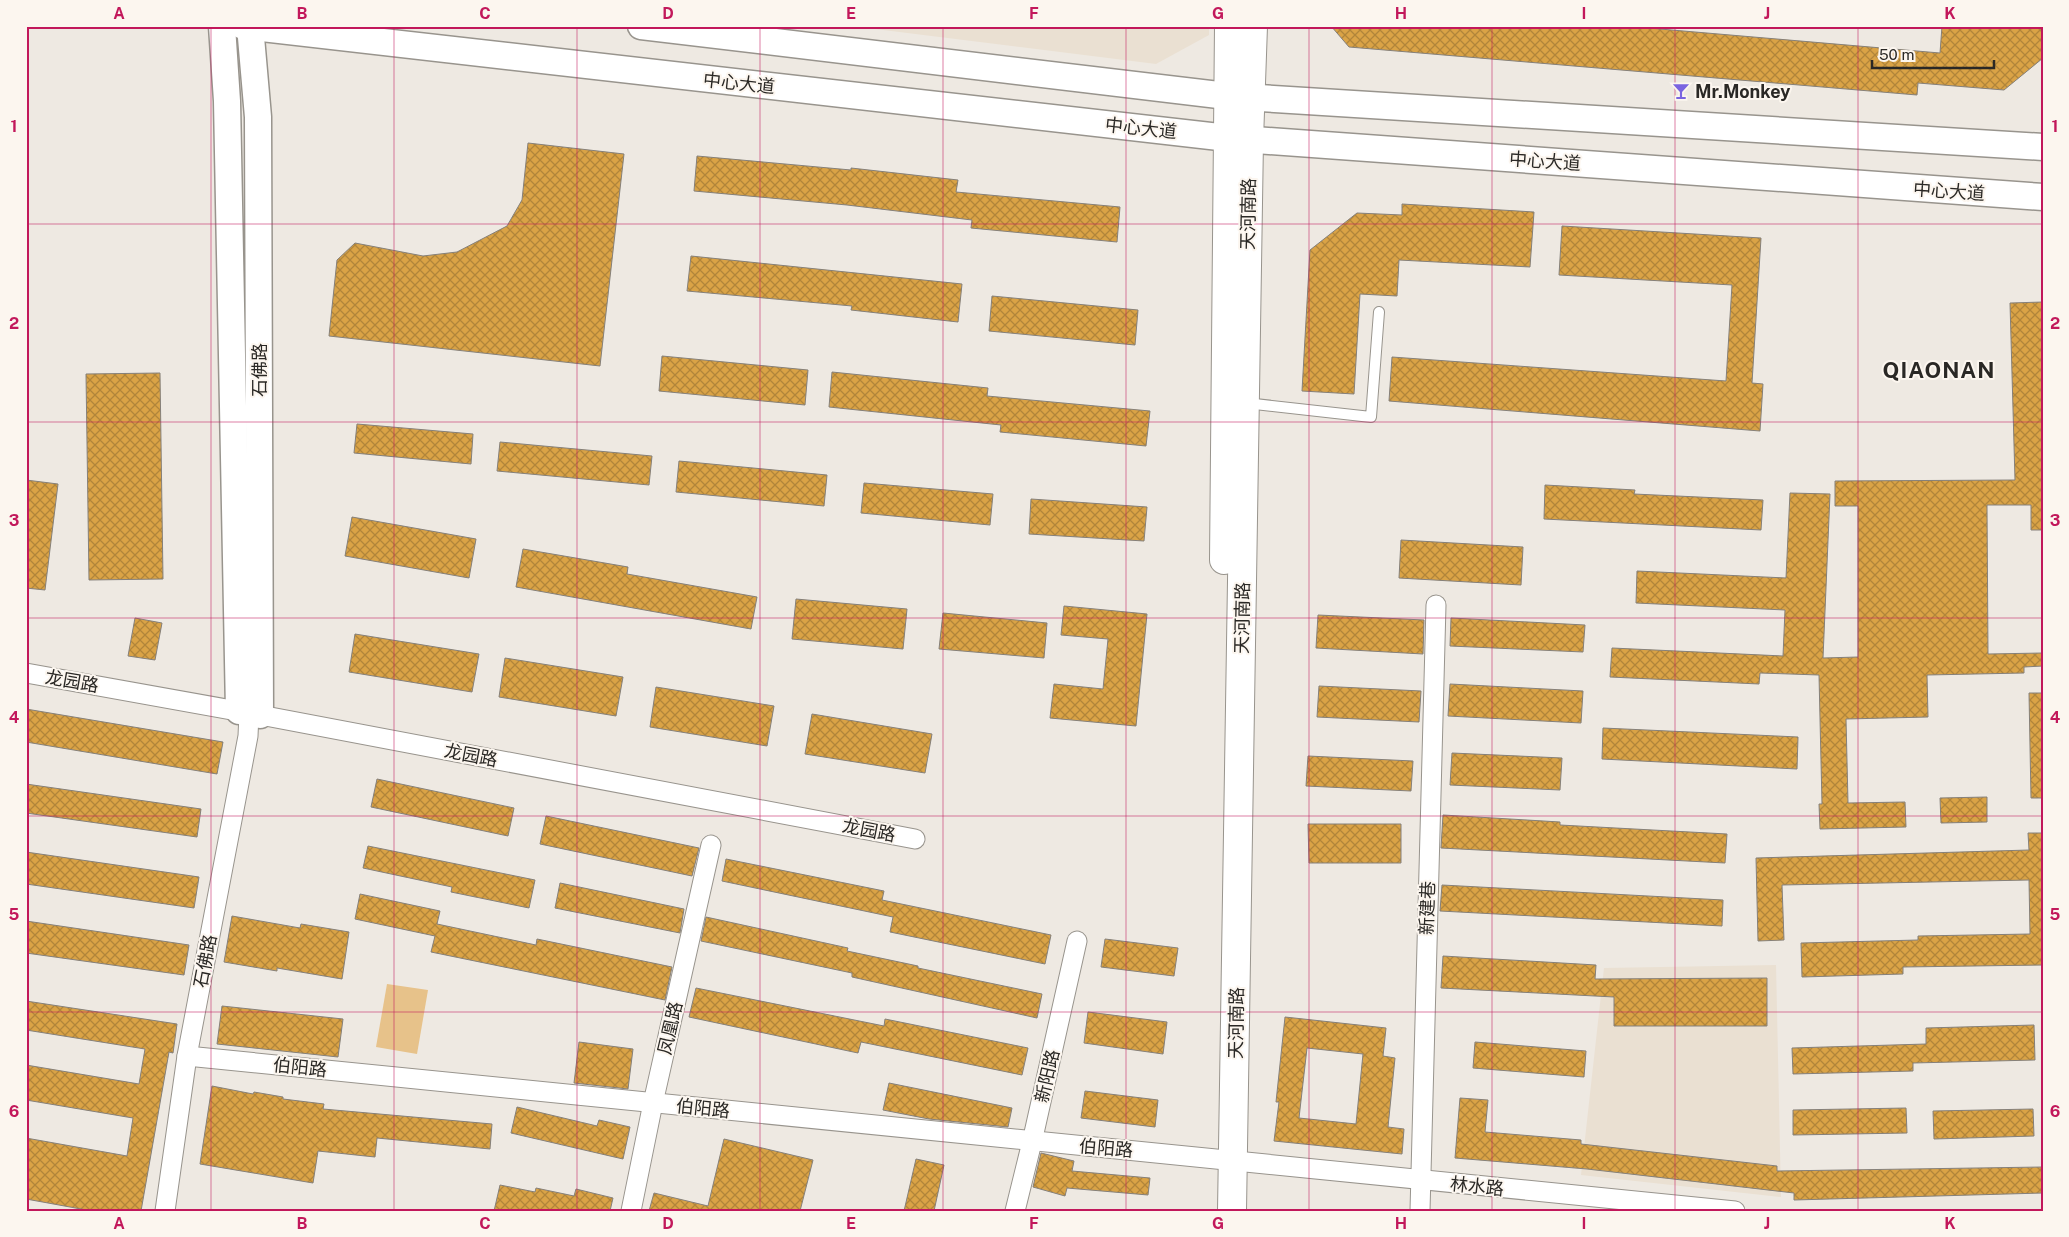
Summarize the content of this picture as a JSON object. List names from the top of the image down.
{
  "streets": {
    "main road": ["中心大道", "天河南路", "石佛路"],
    "street": [
      "龙园路",
      "新建巷",
      "凤凰路",
      "伯阳路",
      "新阳路",
      "林水路"
    ]
  },
  "crossings": [
    ["中心大道", "天河南路"],
    ["中心大道", "石佛路"],
    ["天河南路", "伯阳路"],
    ["天河南路", "林水路"],
    ["石佛路", "龙园路"],
    ["石佛路", "伯阳路"],
    ["新建巷", "林水路"],
    ["凤凰路", "伯阳路"],
    ["伯阳路", "新阳路"],
    ["伯阳路", "林水路"]
  ],
  "districts": ["QIAONAN"],
  "places": {
    "bar": ["Mr.Monkey"]
  },
  "scale_bar": "50 m",
  "grid": {
    "columns": [
      "A",
      "B",
      "C",
      "D",
      "E",
      "F",
      "G",
      "H",
      "I",
      "J",
      "K"
    ],
    "rows": [
      "1",
      "2",
      "3",
      "4",
      "5",
      "6"
    ]
  }
}
